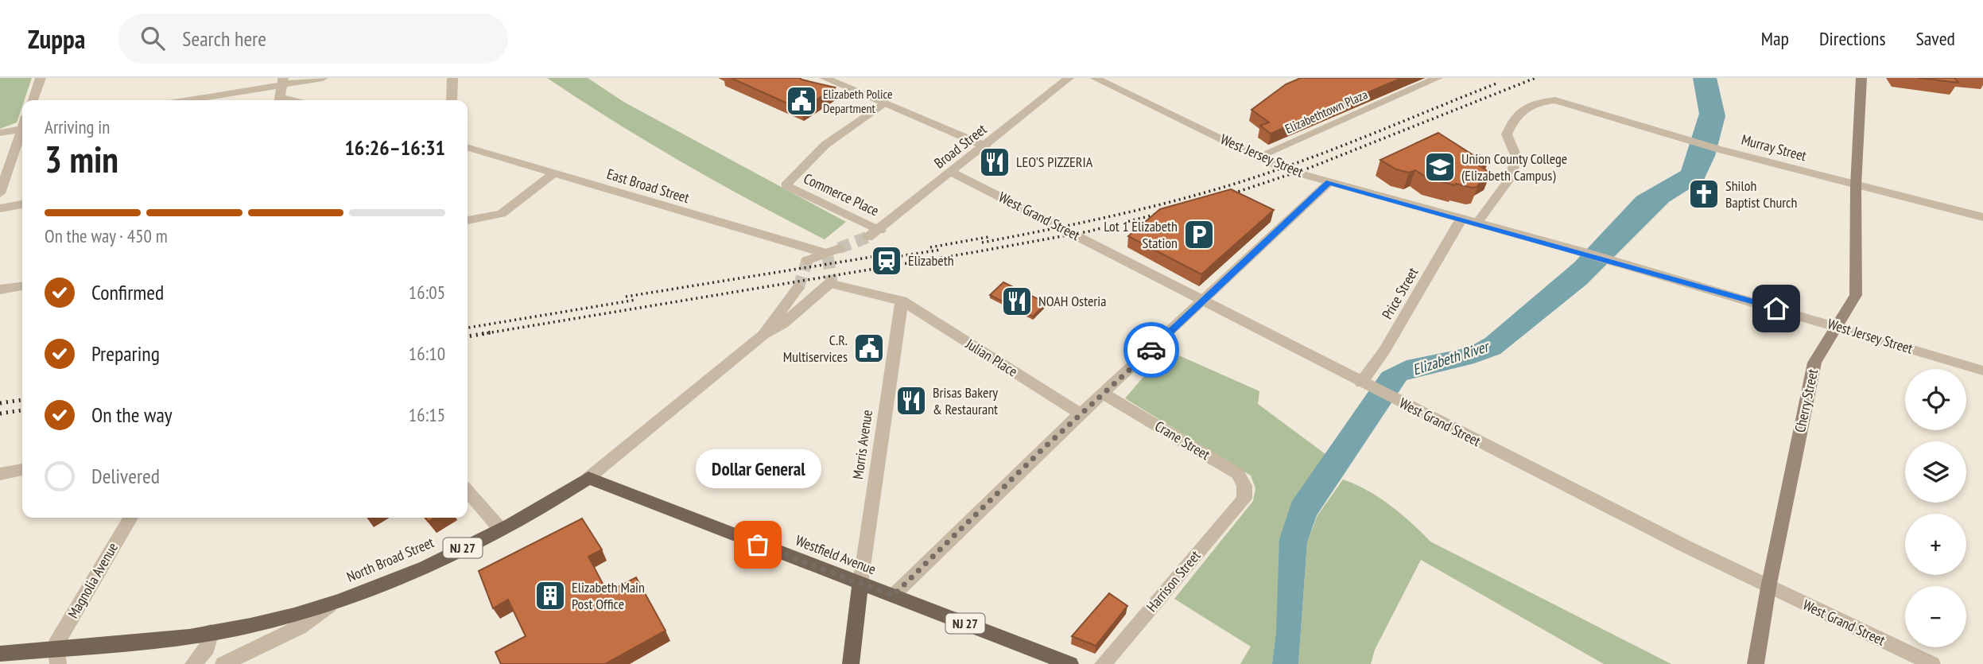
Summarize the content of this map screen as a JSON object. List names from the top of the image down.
{
  "streets": {
    "main road": [
      "Cherry Street",
      "Morris Avenue",
      "NJ 27",
      "Westfield Avenue",
      "North Broad Street"
    ],
    "street": [
      "Elizabethtown Plaza",
      "Broad Street",
      "Murray Street",
      "West Jersey Street",
      "East Broad Street",
      "Commerce Place",
      "West Grand Street",
      "Price Street",
      "Julian Place",
      "Crane Street",
      "Magnolia Avenue",
      "Harrison Street"
    ]
  },
  "crossings": [
    ["Elizabethtown Plaza", "West Jersey Street"],
    ["Broad Street", "Commerce Place"],
    ["Broad Street", "West Grand Street"],
    ["Murray Street", "West Jersey Street"],
    ["Murray Street", "Cherry Street"],
    ["West Jersey Street", "Price Street"],
    ["West Jersey Street", "Cherry Street"],
    ["West Grand Street", "Price Street"],
    ["West Grand Street", "Cherry Street"],
    ["Julian Place", "Morris Avenue"],
    ["Julian Place", "North Broad Street"],
    ["Crane Street", "Harrison Street"],
    ["Morris Avenue", "Westfield Avenue"],
    ["Morris Avenue", "North Broad Street"],
    ["Westfield Avenue", "North Broad Street"],
    ["North Broad Street", "Magnolia Avenue"]
  ],
  "water": ["Elizabeth River"],
  "places": {
    "public building": ["Elizabeth Police Department", "C.R. Multiservices"],
    "restaurant": ["LEO'S PIZZERIA", "NOAH Osteria", "Brisas Bakery & Restaurant"],
    "school or university": ["Union County College (Elizabeth Campus)"],
    "church": ["Shiloh Baptist Church"],
    "parking": ["Lot 1 Elizabeth Station"],
    "station": ["Elizabeth"],
    "other": ["Dollar General"],
    "building": ["Elizabeth Main Post Office"]
  },
  "page": {
    "header": "Zuppa",
    "search": "Search here",
    "nav": ["Map", "Directions", "Saved"],
    "heading": ["3 min", "Arriving in", "16:26–16:31"],
    "bar": "On the way · 450 m",
    "list": [
      ["Confirmed", "16:05"],
      ["Preparing", "16:10"],
      ["On the way", "16:15"],
      "Delivered"
    ],
    "map_buttons": ["+", "−"],
    "bubble": "Dollar General"
  }
}
